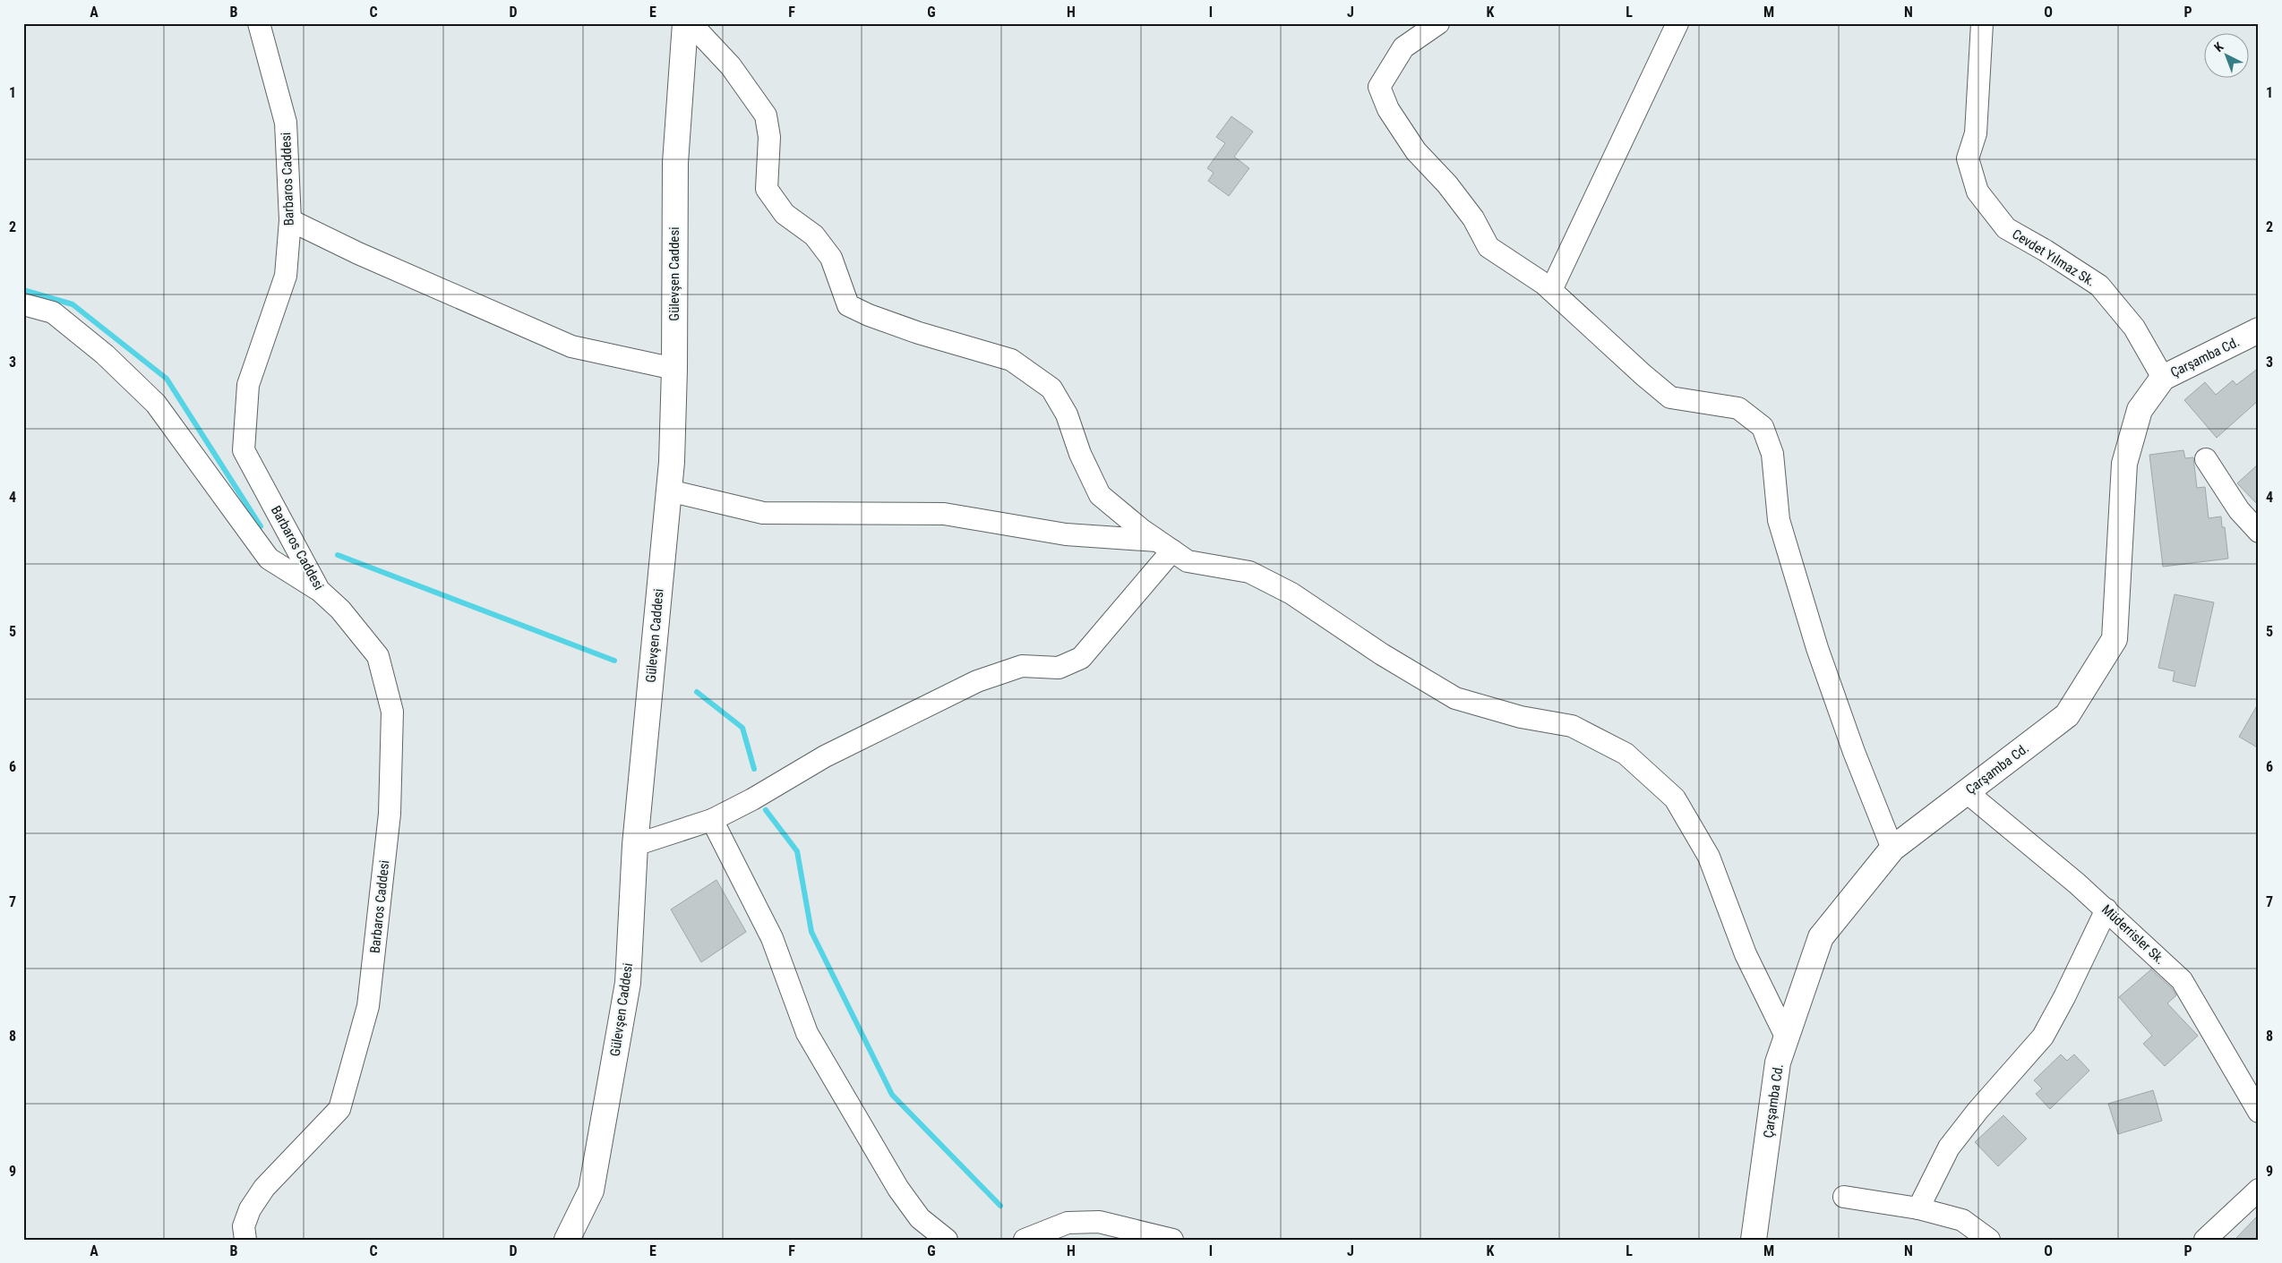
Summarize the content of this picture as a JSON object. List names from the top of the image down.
{
  "streets": {
    "street": [
      "Barbaros Caddesi",
      "Cevdet Yılmaz Sk.",
      "Gülevşen Caddesi",
      "Çarşamba Cd.",
      "Müderrisler Sk."
    ]
  },
  "crossings": [
    ["Cevdet Yılmaz Sk.", "Çarşamba Cd."],
    ["Çarşamba Cd.", "Müderrisler Sk."]
  ],
  "north": "top left",
  "grid": {
    "columns": [
      "A",
      "B",
      "C",
      "D",
      "E",
      "F",
      "G",
      "H",
      "I",
      "J",
      "K",
      "L",
      "M",
      "N",
      "O",
      "P"
    ],
    "rows": [
      "1",
      "2",
      "3",
      "4",
      "5",
      "6",
      "7",
      "8",
      "9"
    ]
  }
}
